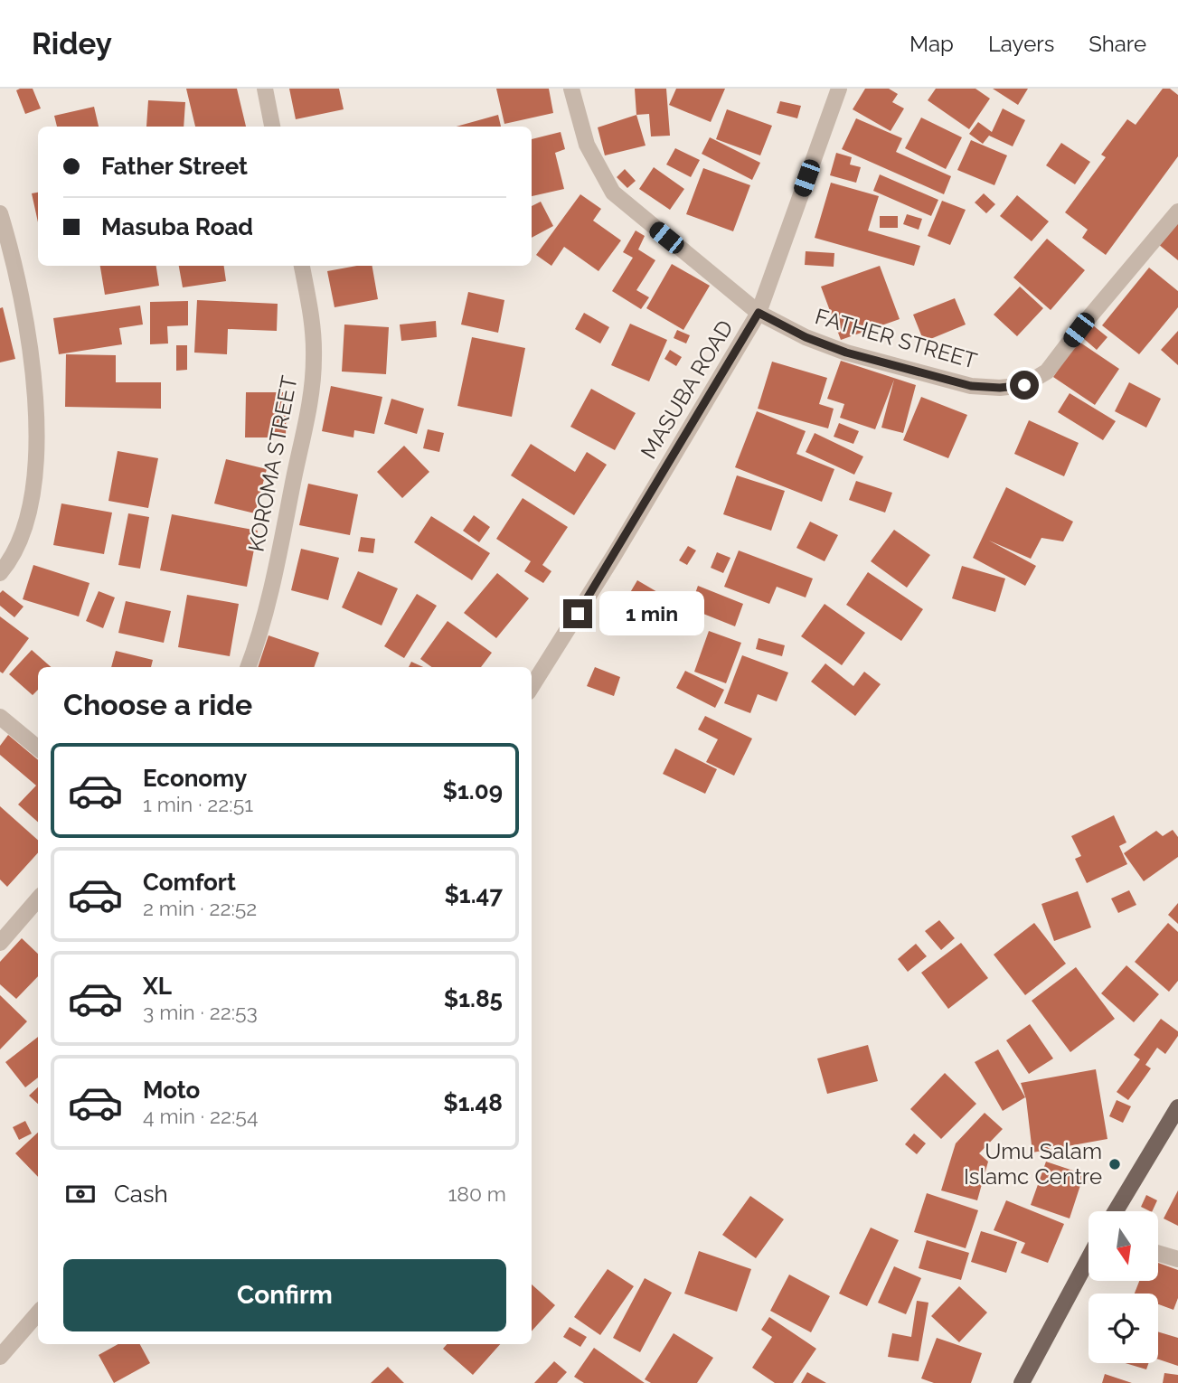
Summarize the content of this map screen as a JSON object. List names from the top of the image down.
{
  "streets": {
    "street": ["FATHER STREET", "MASUBA ROAD", "KOROMA STREET"]
  },
  "crossings": [
    ["FATHER STREET", "MASUBA ROAD"]
  ],
  "places": ["Umu Salam Islamc Centre"],
  "north": "bottom",
  "page": {
    "header": "Ridey",
    "nav": ["Map", "Layers", "Share"],
    "banner": ["Father Street", "Masuba Road"],
    "bubble": "1 min",
    "heading": "Choose a ride",
    "list": [
      {
        "name": "Economy",
        "note": "1 min · 22:51",
        "value": "$1.09"
      },
      {
        "name": "Comfort",
        "note": "2 min · 22:52",
        "value": "$1.47"
      },
      {
        "name": "XL",
        "note": "3 min · 22:53",
        "value": "$1.85"
      },
      {
        "name": "Moto",
        "note": "4 min · 22:54",
        "value": "$1.48"
      }
    ],
    "pay": ["Cash", "180 m"],
    "buttons": "Confirm"
  }
}
